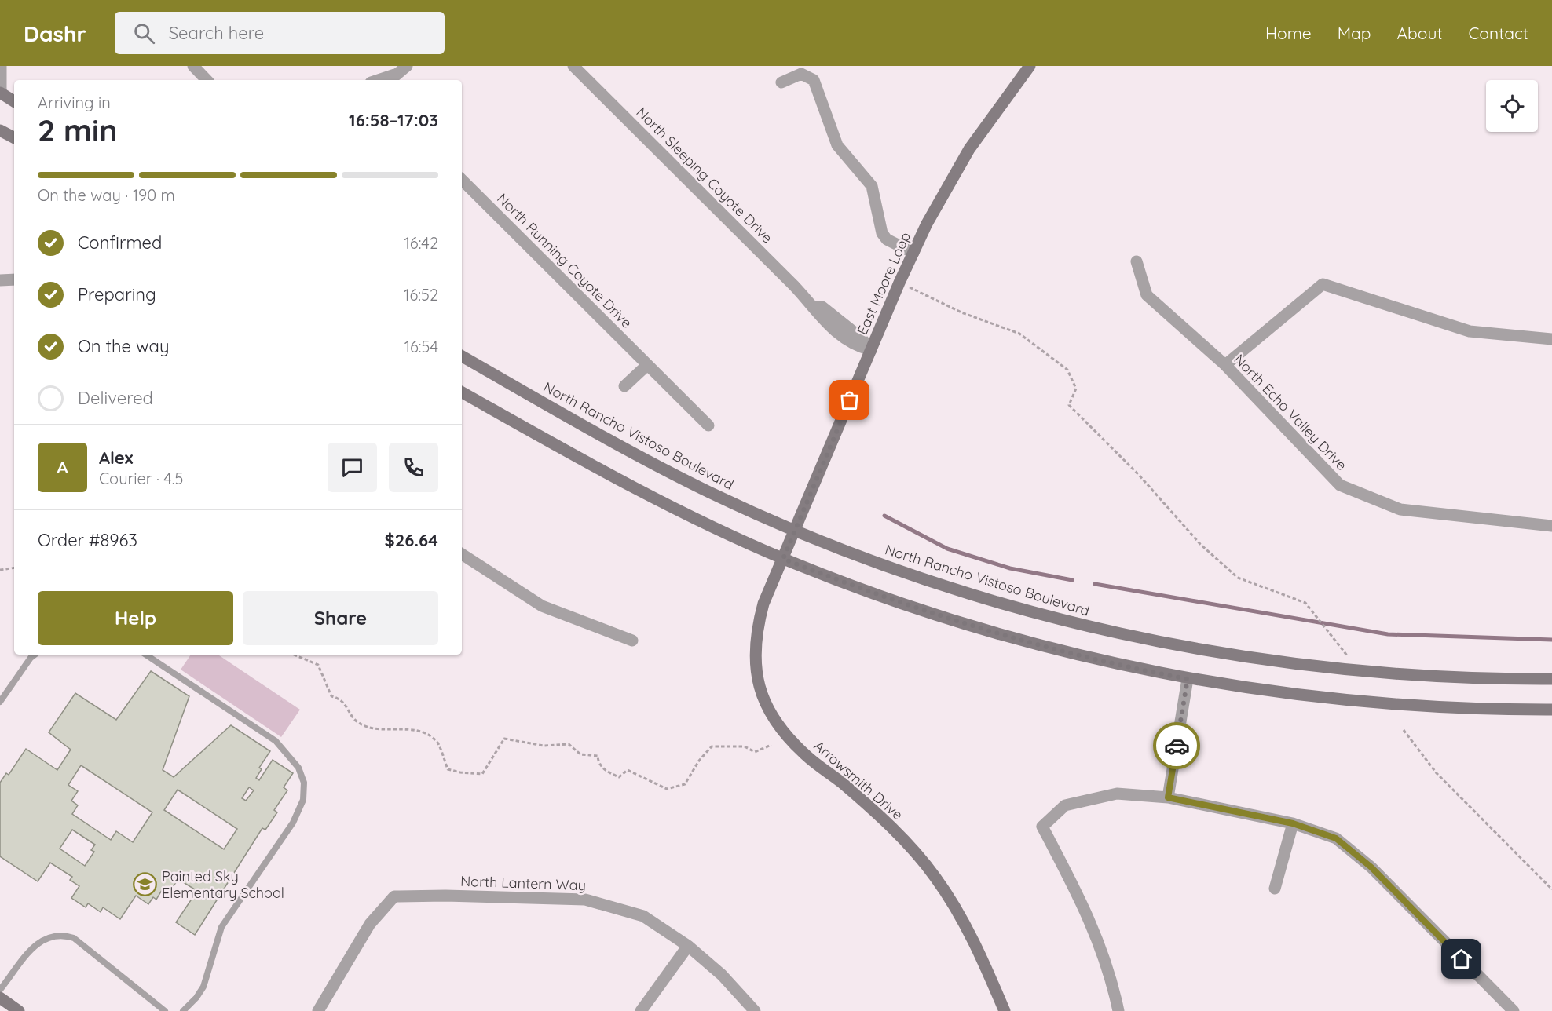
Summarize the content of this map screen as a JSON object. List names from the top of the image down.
{
  "streets": {
    "main road": ["East Moore Loop", "North Rancho Vistoso Boulevard", "Arrowsmith Drive"],
    "street": [
      "North Sleeping Coyote Drive",
      "North Running Coyote Drive",
      "North Echo Valley Drive",
      "North Lantern Way"
    ]
  },
  "crossings": [
    ["North Sleeping Coyote Drive", "East Moore Loop"],
    ["East Moore Loop", "North Rancho Vistoso Boulevard"],
    ["East Moore Loop", "Arrowsmith Drive"]
  ],
  "places": {
    "school or university": ["Painted Sky Elementary School"]
  },
  "page": {
    "header": "Dashr",
    "search": "Search here",
    "nav": [
      "Home",
      "Map",
      "About",
      "Contact"
    ],
    "heading": ["2 min", "Arriving in", "16:58–17:03"],
    "panel": [
      "Alex",
      "Courier · 4.5",
      "Order #8963",
      "$26.64"
    ],
    "bar": "On the way · 190 m",
    "list": [
      ["Confirmed", "16:42"],
      ["Preparing", "16:52"],
      ["On the way", "16:54"],
      "Delivered"
    ],
    "round": "A",
    "buttons": ["Help", "Share"]
  }
}
